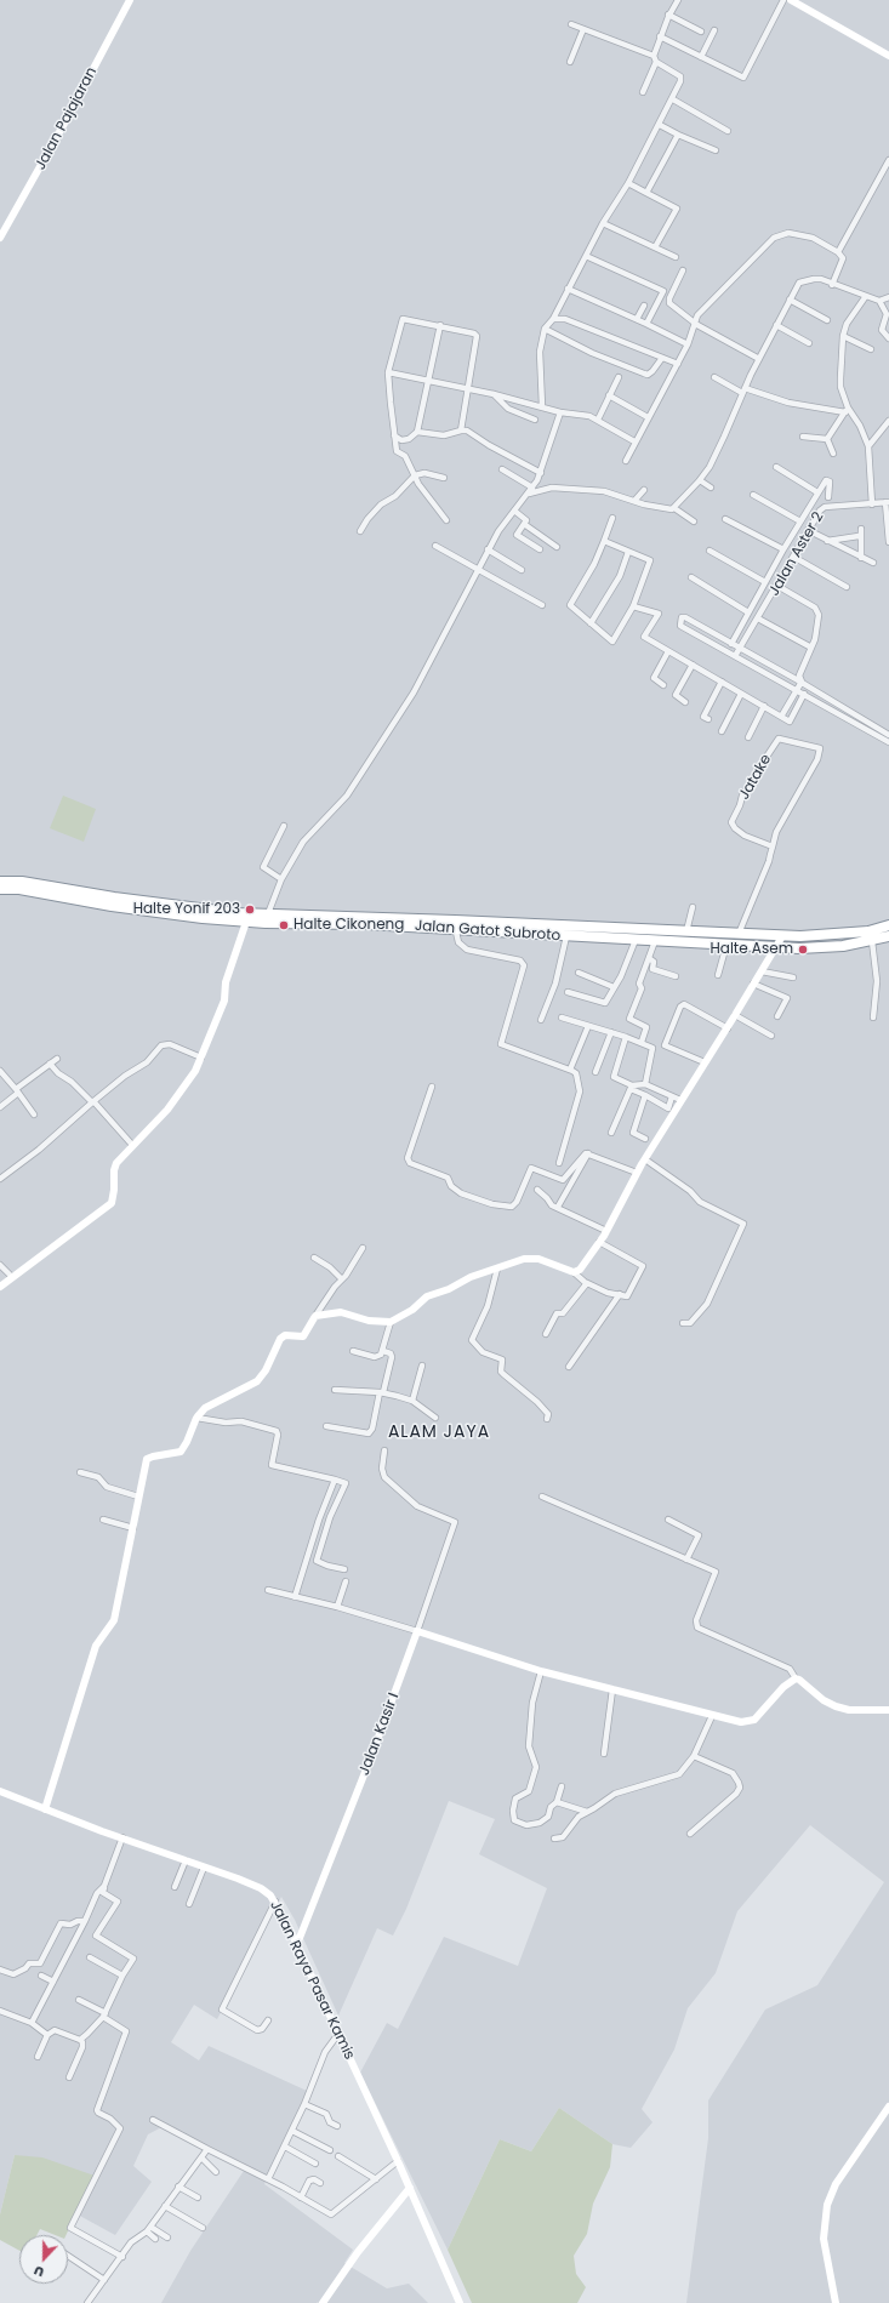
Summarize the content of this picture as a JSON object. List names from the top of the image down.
{
  "streets": {
    "highway": ["Jalan Gatot Subroto"],
    "street": [
      "Jalan Pajajaran",
      "Jalan Aster 2",
      "Jatake",
      "Jalan Kasir I",
      "Jalan Raya Pasar Kamis"
    ]
  },
  "crossings": [
    ["Jalan Kasir I", "Jalan Raya Pasar Kamis"]
  ],
  "districts": ["ALAM JAYA"],
  "places": ["Halte Yonif 203", "Halte Cikoneng", "Halte Asem"],
  "north": "bottom"
}
